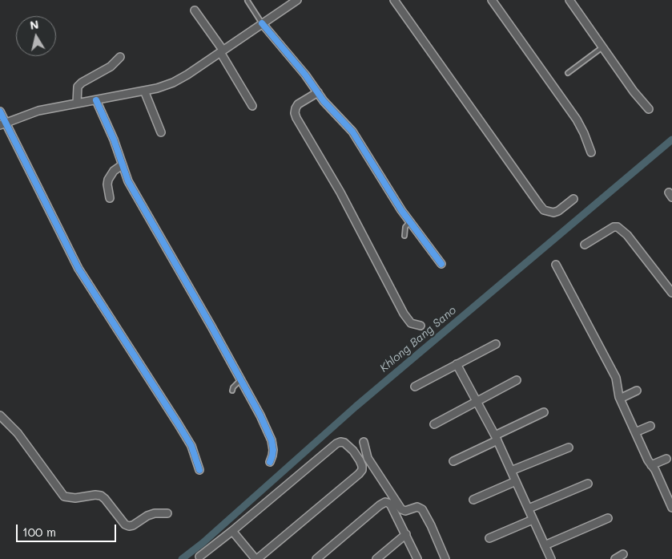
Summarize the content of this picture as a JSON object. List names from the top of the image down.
{
  "water": ["Khlong Bang Sano"],
  "scale_bar": "100 m",
  "north": "top"
}
